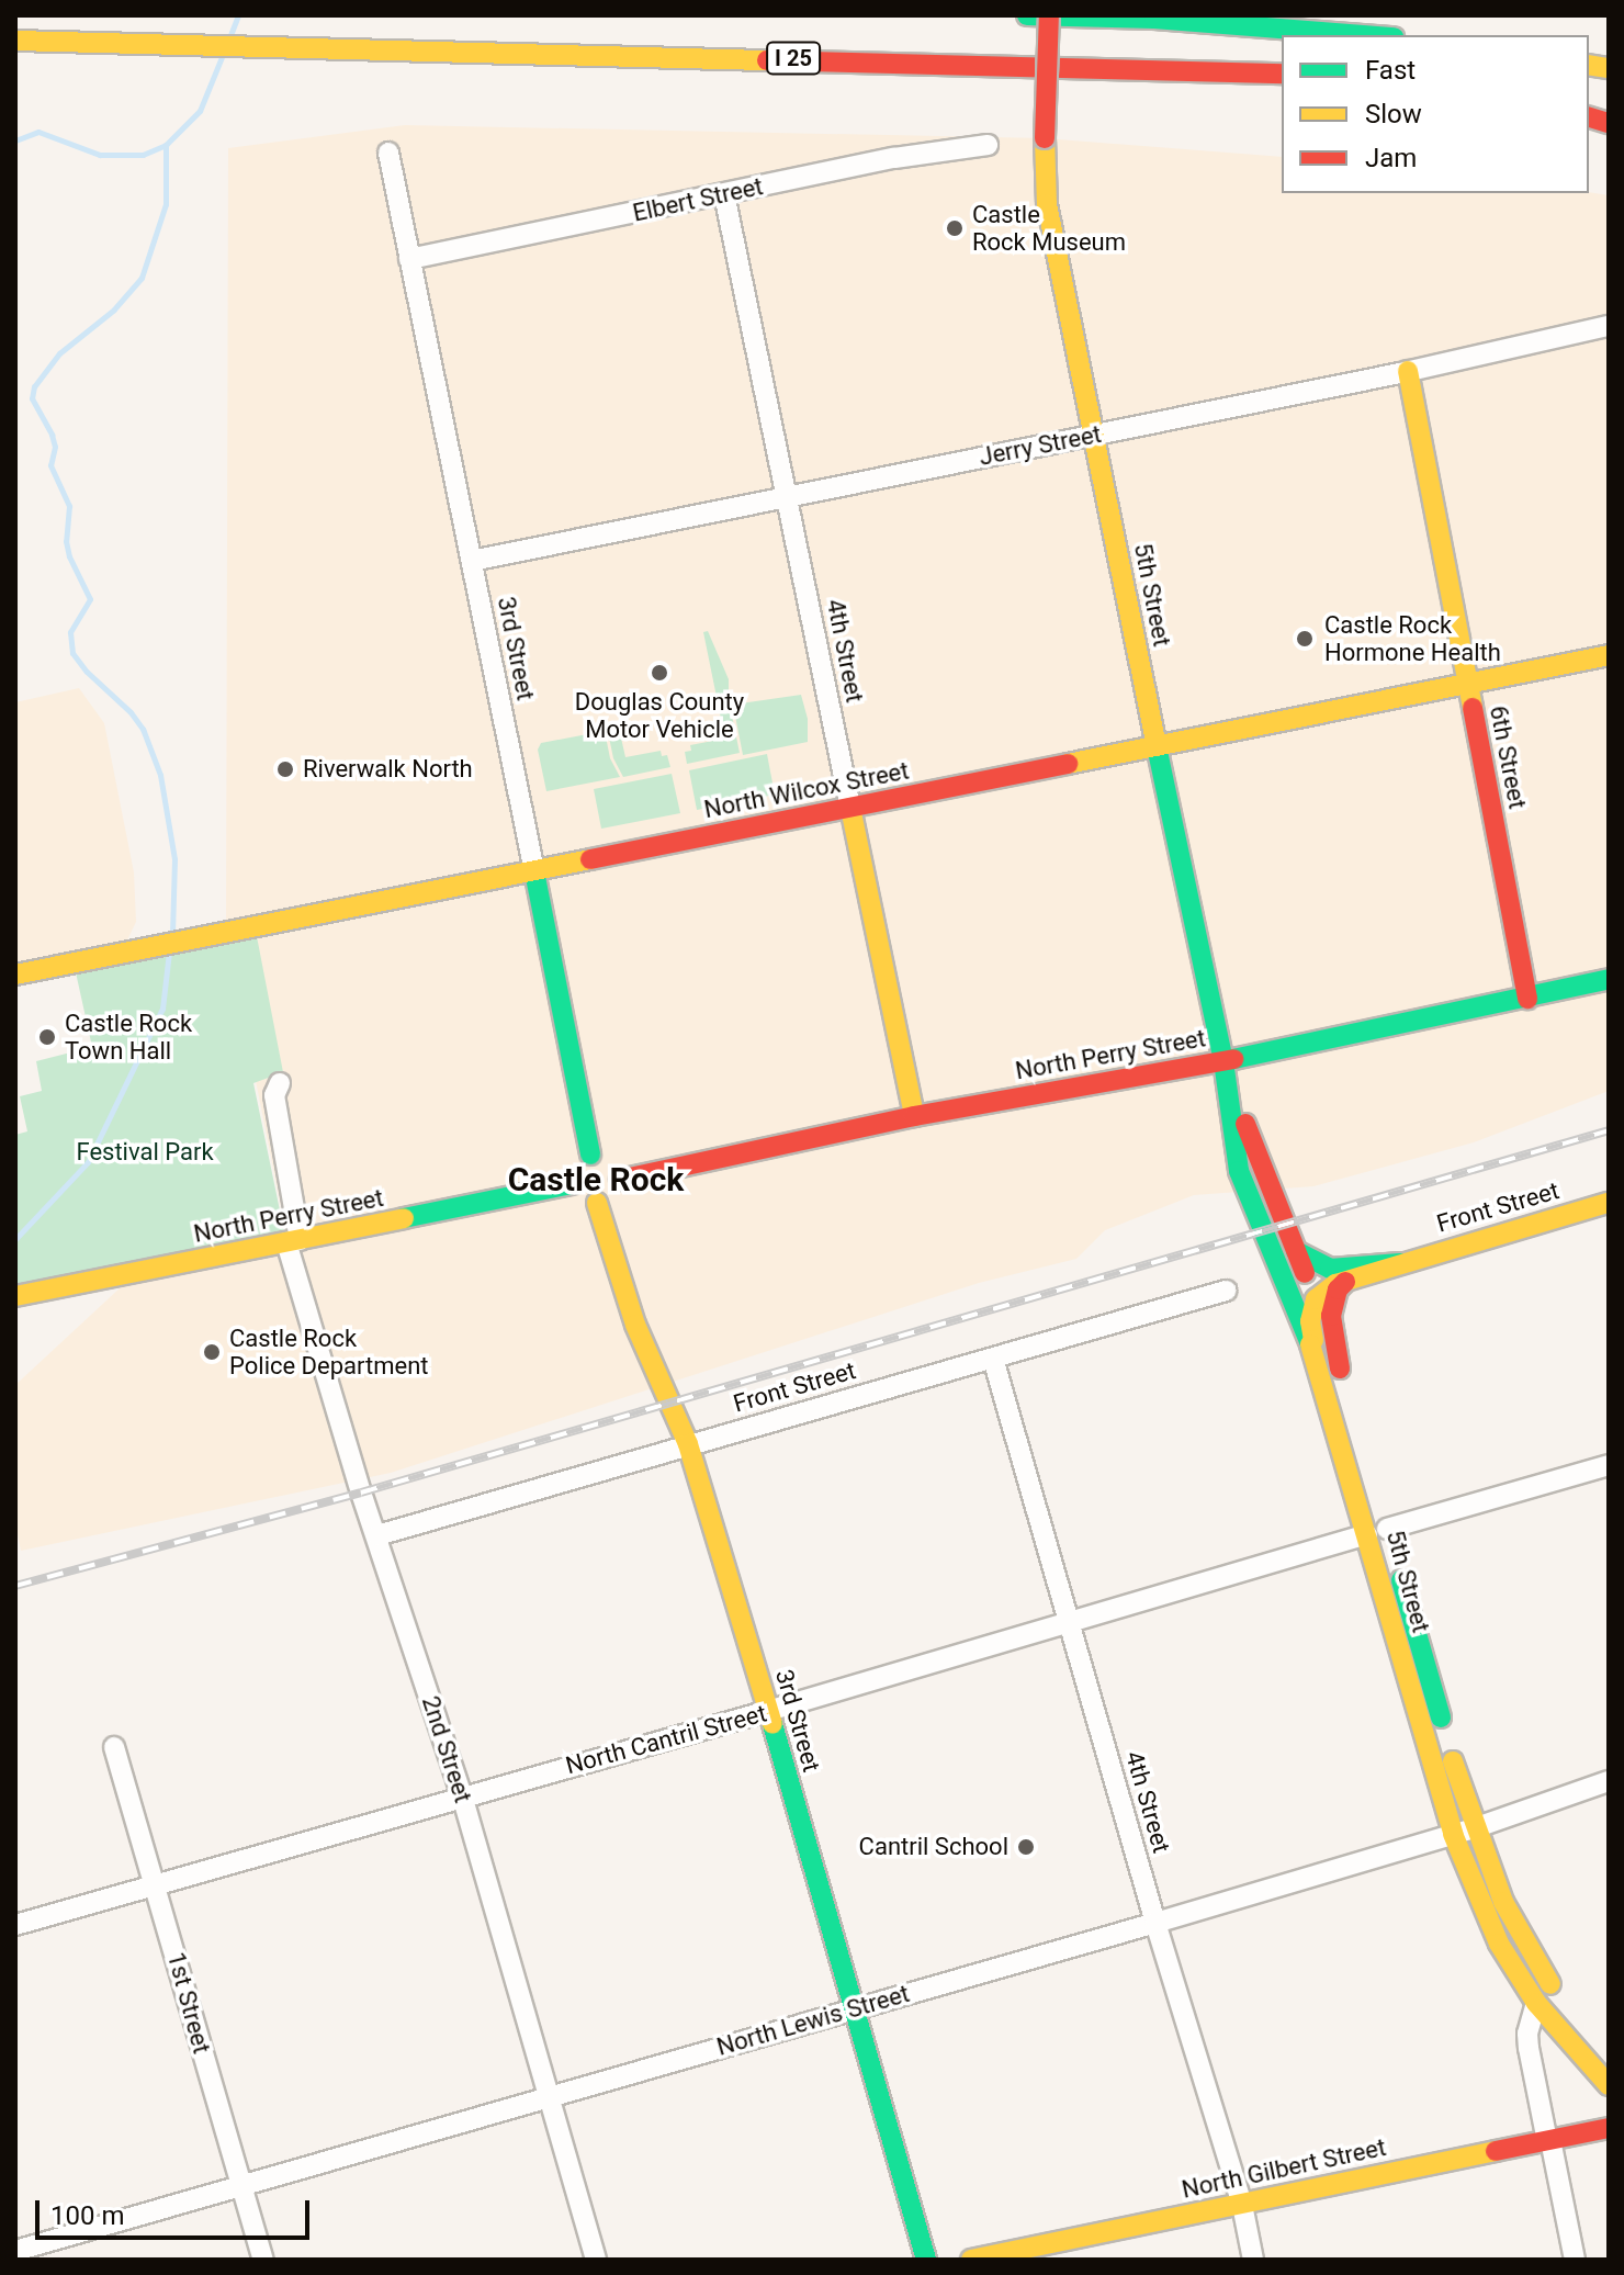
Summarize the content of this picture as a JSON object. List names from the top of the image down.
{
  "streets": {
    "main road": [
      "I 25",
      "5th Street",
      "3rd Street",
      "4th Street",
      "6th Street",
      "North Wilcox Street",
      "North Perry Street",
      "Front Street",
      "North Gilbert Street"
    ],
    "street": [
      "Elbert Street",
      "Jerry Street",
      "North Cantril Street",
      "2nd Street",
      "1st Street",
      "North Lewis Street"
    ]
  },
  "crossings": [
    ["Elbert Street", "3rd Street"],
    ["Elbert Street", "4th Street"],
    ["Jerry Street", "5th Street"],
    ["Jerry Street", "3rd Street"],
    ["Jerry Street", "4th Street"],
    ["Jerry Street", "6th Street"],
    ["5th Street", "North Wilcox Street"],
    ["5th Street", "North Perry Street"],
    ["5th Street", "Front Street"],
    ["5th Street", "North Cantril Street"],
    ["5th Street", "North Lewis Street"],
    ["3rd Street", "North Wilcox Street"],
    ["3rd Street", "North Perry Street"],
    ["3rd Street", "Front Street"],
    ["3rd Street", "North Cantril Street"],
    ["3rd Street", "North Lewis Street"],
    ["4th Street", "North Wilcox Street"],
    ["4th Street", "North Perry Street"],
    ["4th Street", "Front Street"],
    ["4th Street", "North Cantril Street"],
    ["4th Street", "North Lewis Street"],
    ["4th Street", "North Gilbert Street"],
    ["6th Street", "North Wilcox Street"],
    ["6th Street", "North Perry Street"],
    ["North Perry Street", "2nd Street"],
    ["Front Street", "2nd Street"],
    ["North Cantril Street", "2nd Street"],
    ["North Cantril Street", "1st Street"],
    ["2nd Street", "North Lewis Street"],
    ["1st Street", "North Lewis Street"]
  ],
  "districts": ["Castle Rock"],
  "parks": ["Festival Park"],
  "places": [
    "Castle Rock Museum",
    "Castle Rock Hormone Health",
    "Douglas County Motor Vehicle",
    "Riverwalk North",
    "Castle Rock Town Hall",
    "Castle Rock Police Department",
    "Cantril School"
  ],
  "legend": ["Fast", "Slow", "Jam"],
  "scale_bar": "100 m"
}
